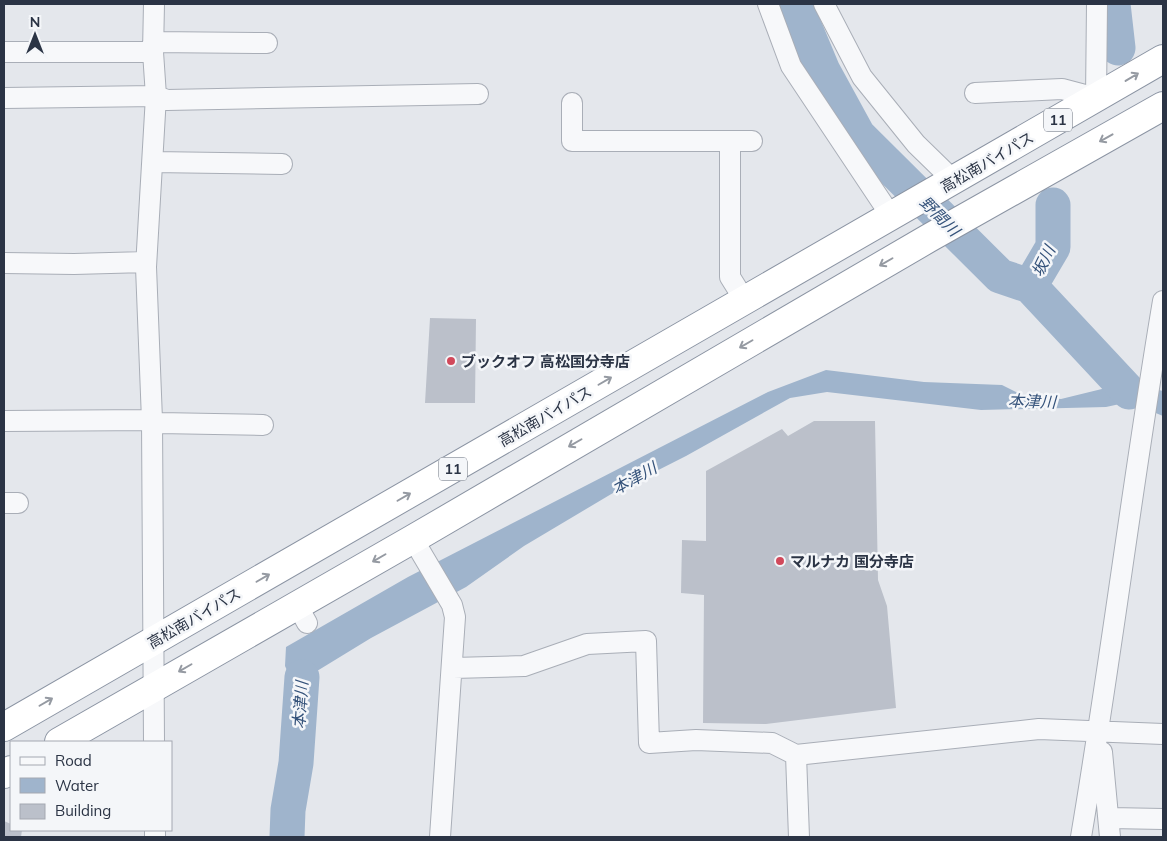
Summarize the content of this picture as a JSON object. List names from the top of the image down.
{
  "streets": {
    "highway": ["11", "高松南バイパス"]
  },
  "water": ["野間川", "坂川", "本津川"],
  "places": ["ブックオフ 高松国分寺店", "マルナカ 国分寺店"],
  "legend": ["Road", "Water", "Building"],
  "north": "top"
}
